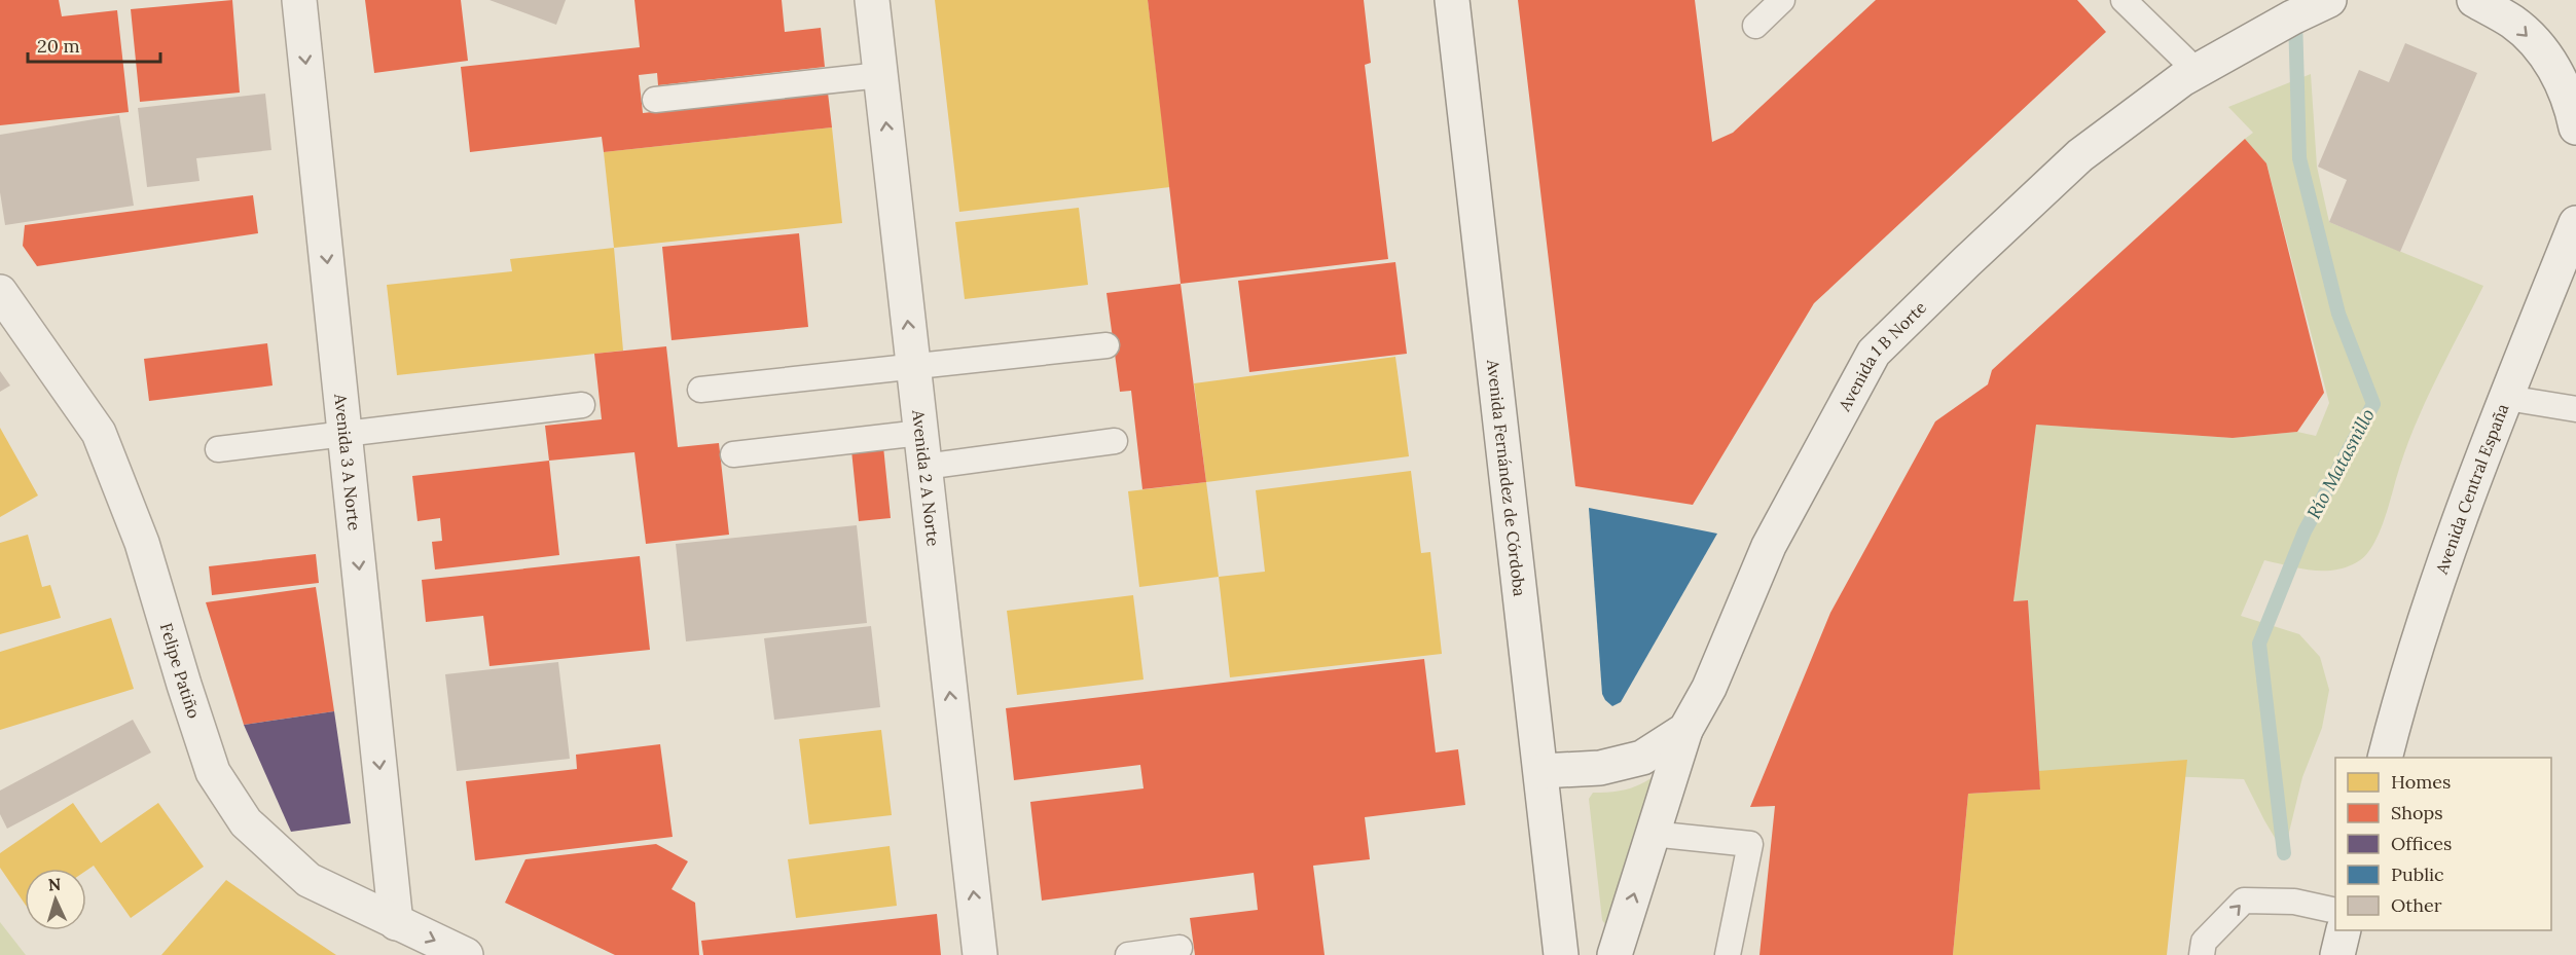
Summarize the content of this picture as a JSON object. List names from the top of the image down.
{
  "streets": {
    "street": [
      "Avenida 1 B Norte",
      "Avenida 3 A Norte",
      "Avenida Fernández de Córdoba",
      "Avenida 2 A Norte",
      "Avenida Central España",
      "Felipe Patiño"
    ]
  },
  "crossings": [
    ["Avenida 1 B Norte", "Avenida Fernández de Córdoba"],
    ["Avenida 3 A Norte", "Felipe Patiño"]
  ],
  "one_way": ["Avenida 3 A Norte", "Avenida 2 A Norte"],
  "water": ["Río Matasnillo"],
  "legend": [
    "Homes",
    "Shops",
    "Offices",
    "Public",
    "Other"
  ],
  "scale_bar": "20 m",
  "north": "top"
}
